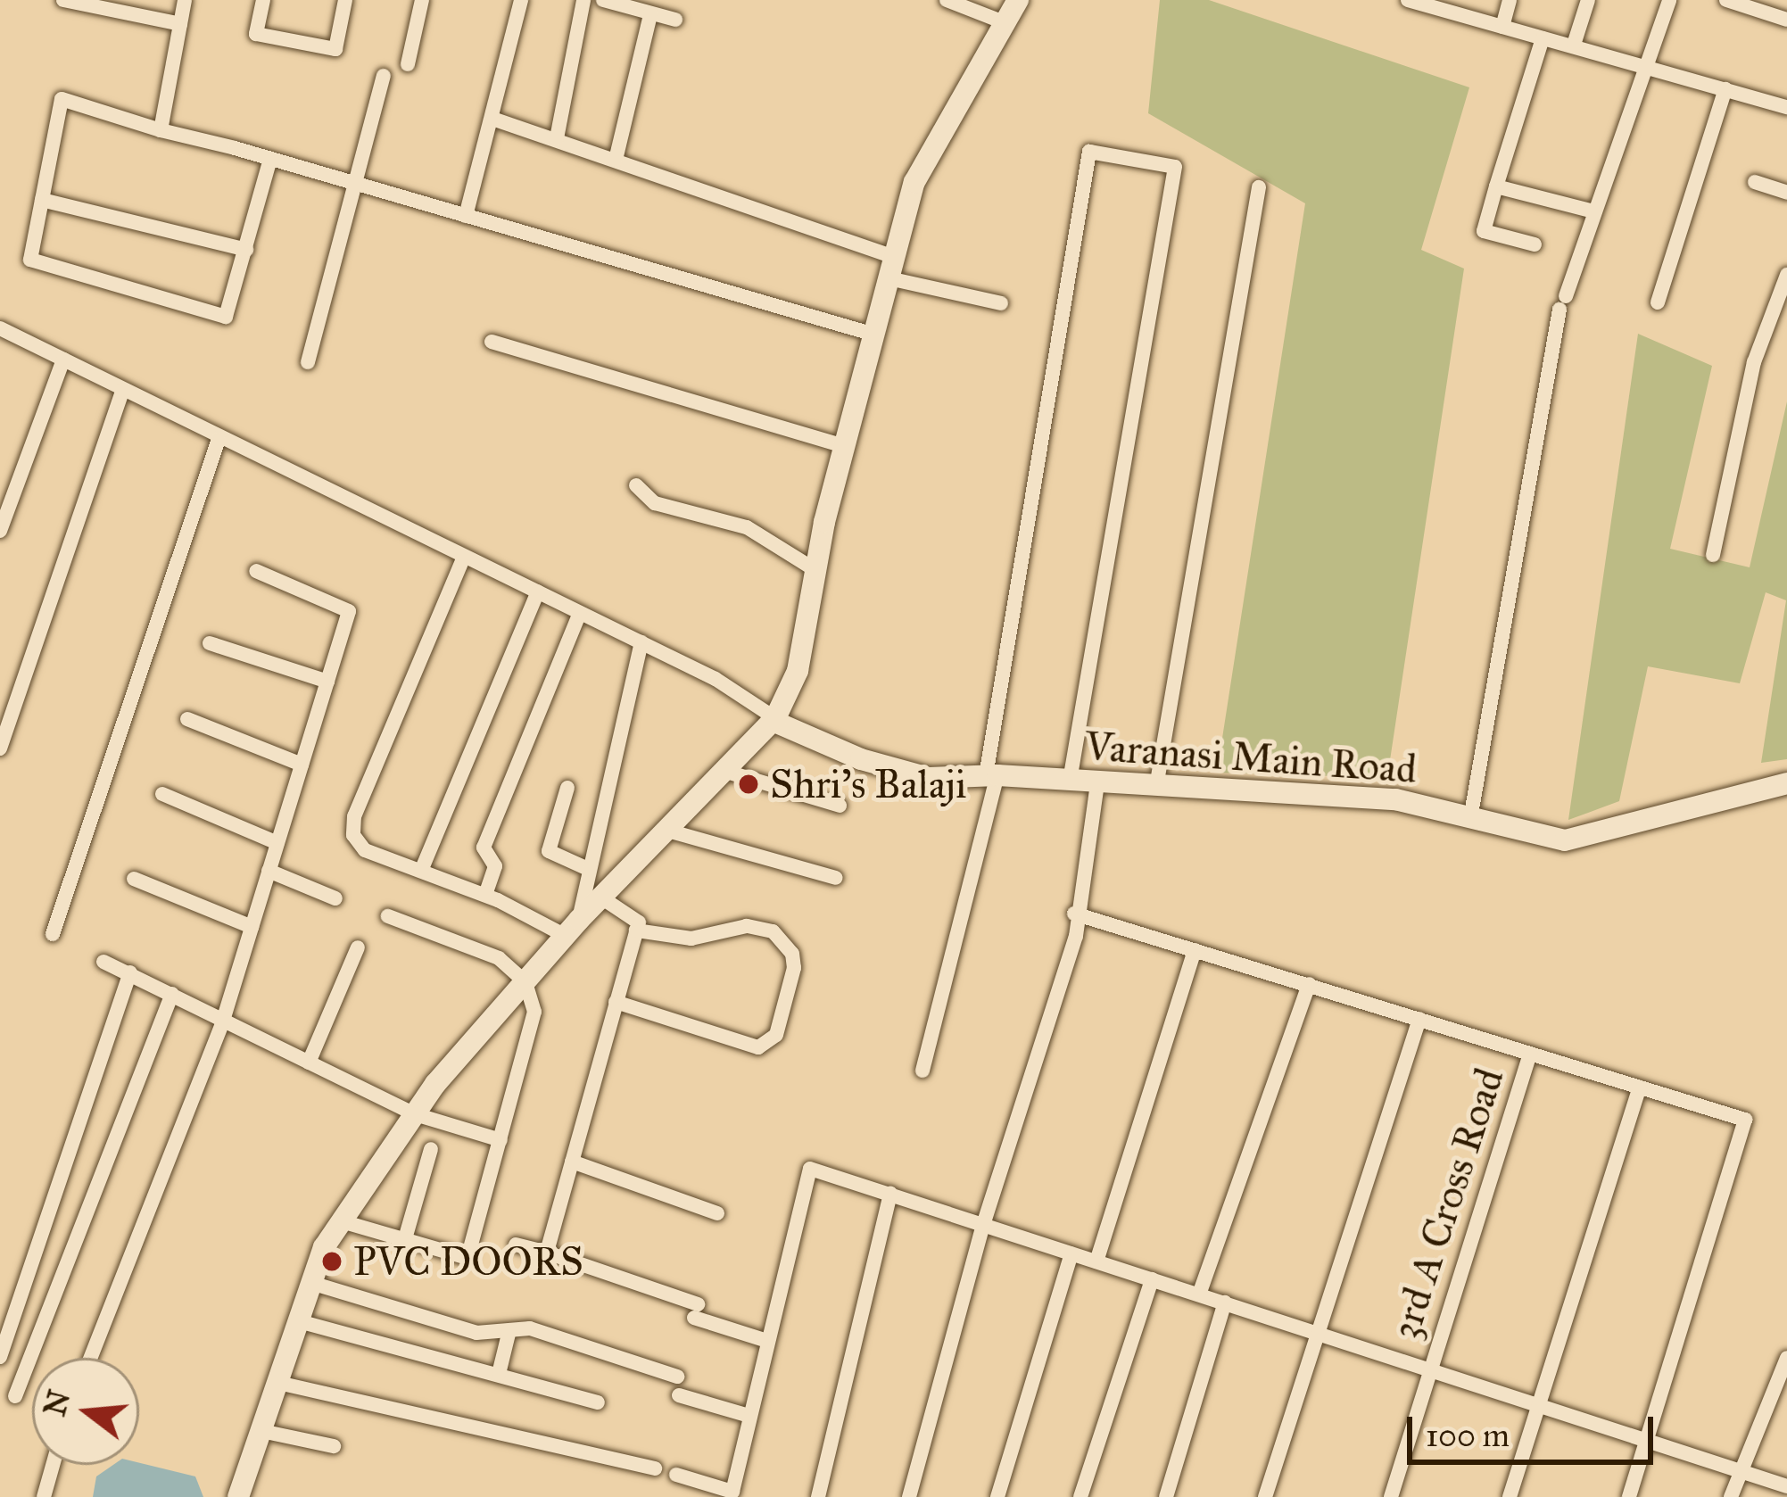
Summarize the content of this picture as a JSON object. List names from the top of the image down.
{
  "streets": {
    "main road": ["Varanasi Main Road"],
    "street": ["3rd A Cross Road"]
  },
  "places": ["Shri's Balaji", "PVC DOORS"],
  "scale_bar": "100 m",
  "north": "left"
}
